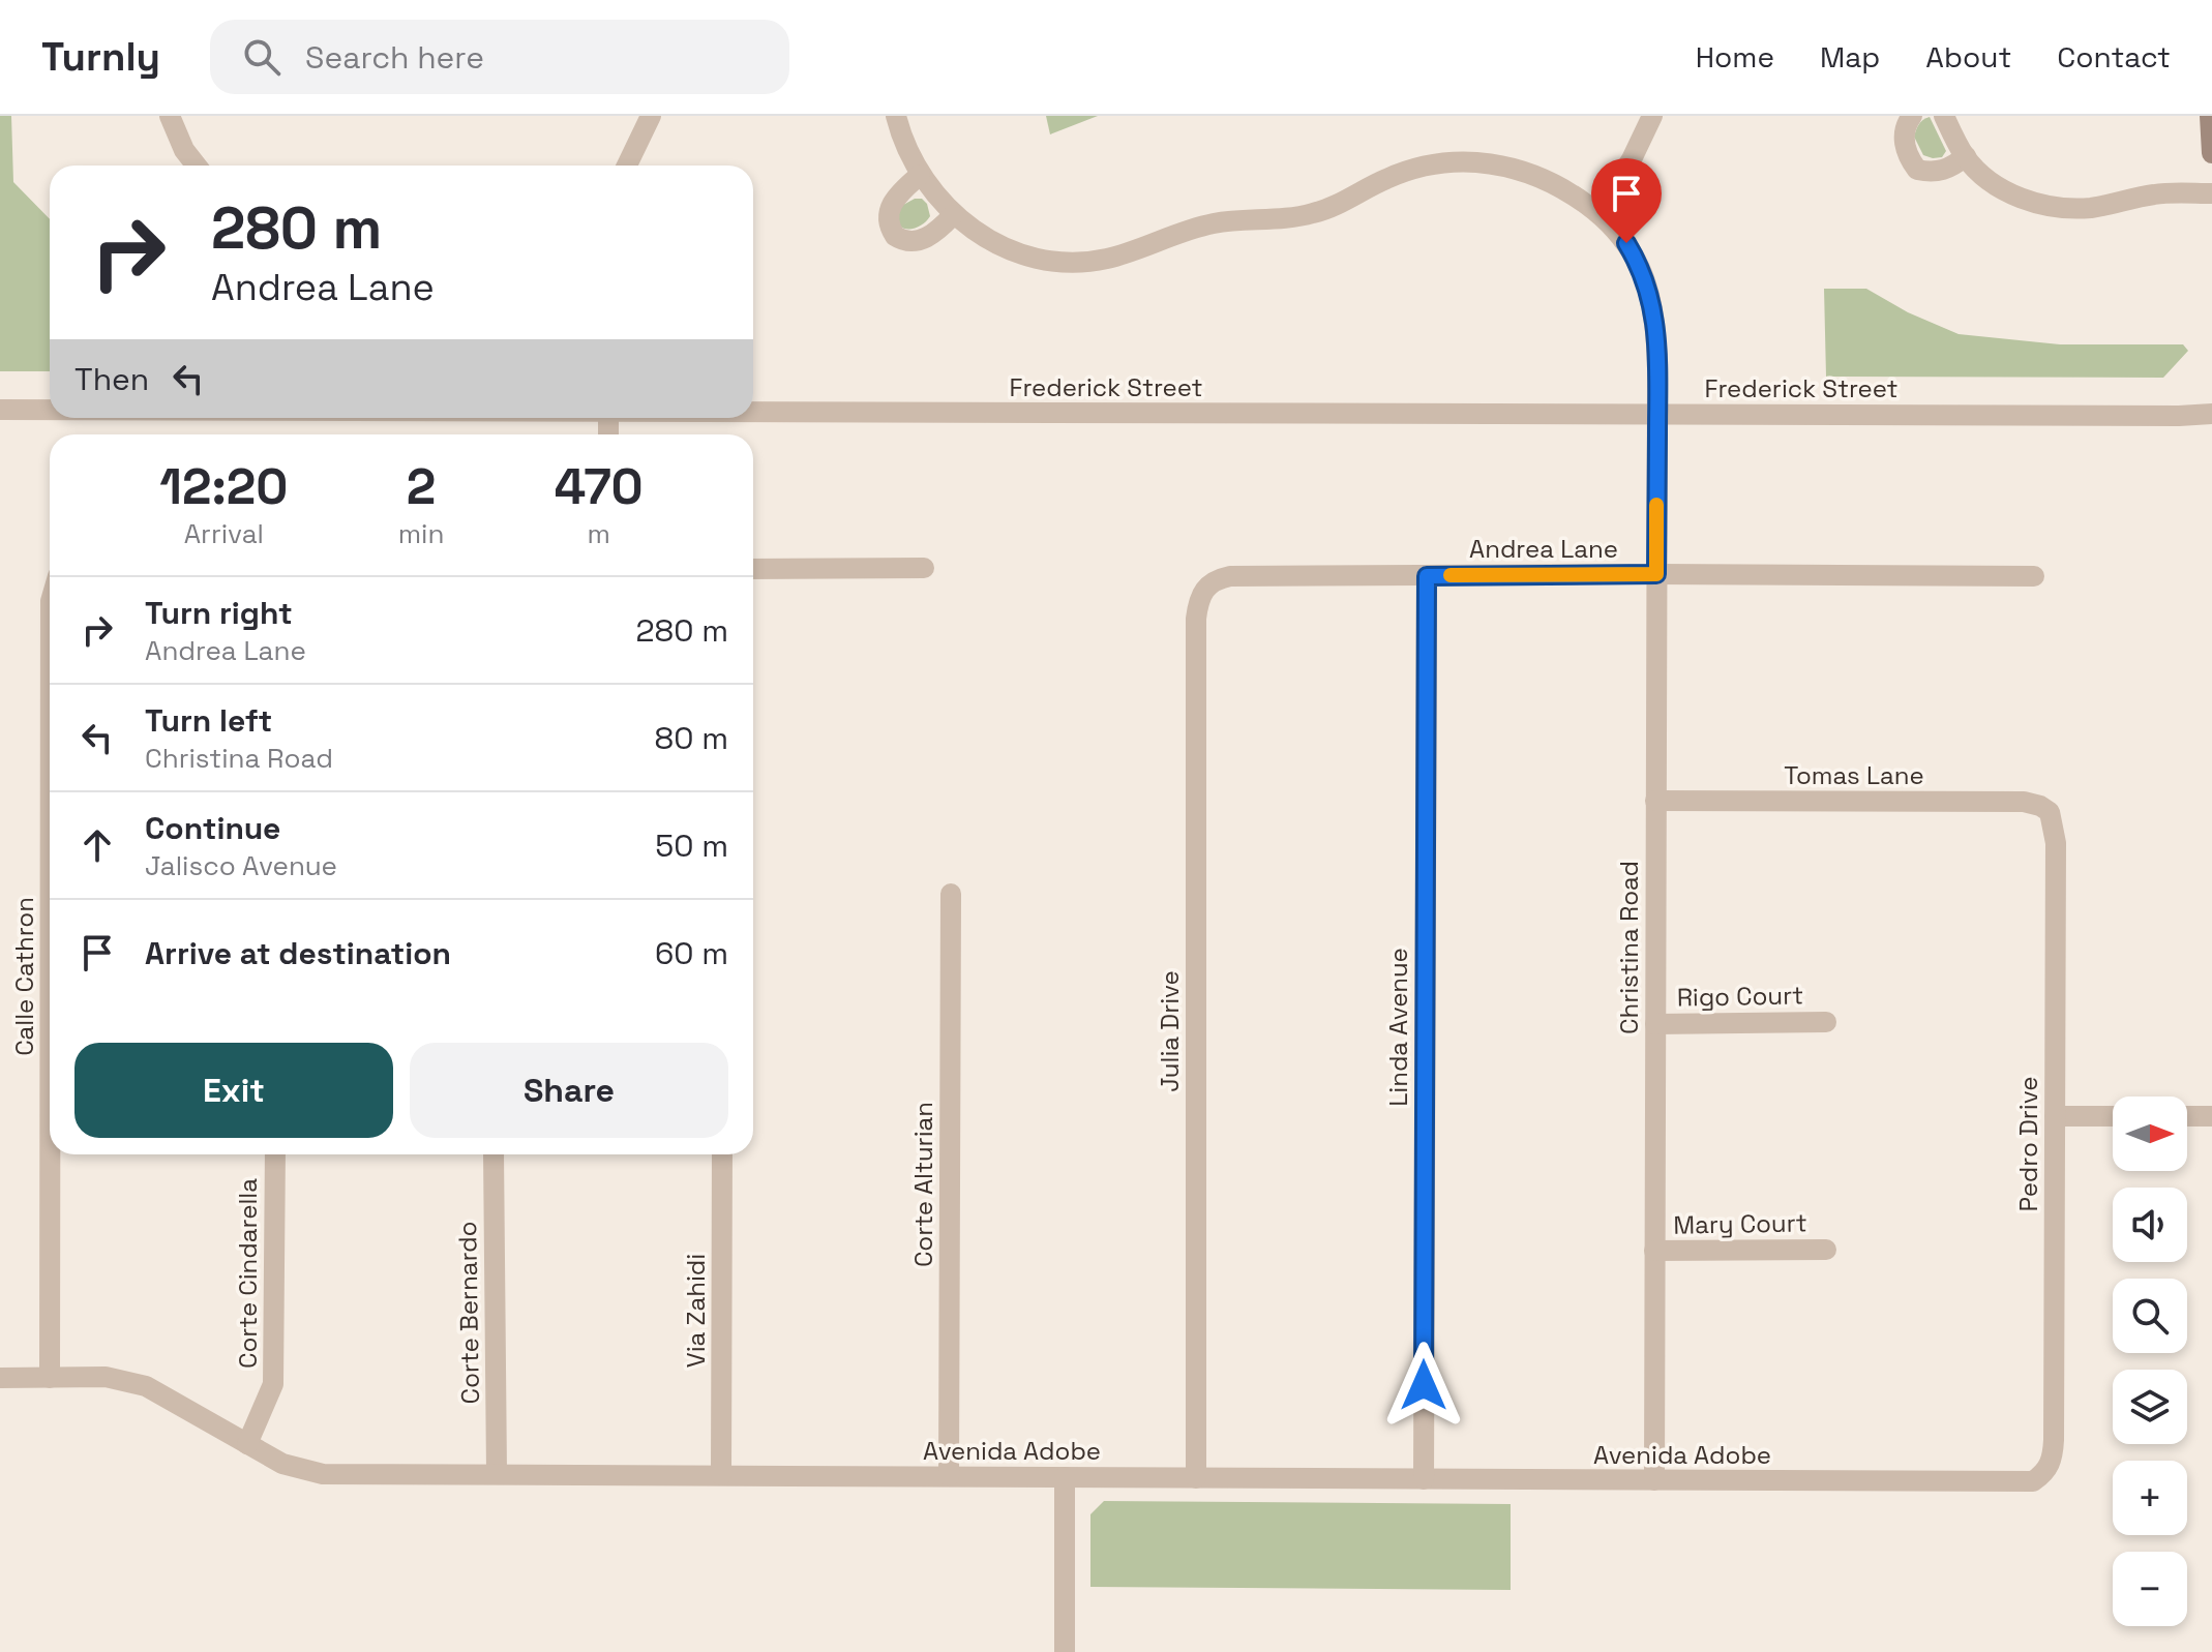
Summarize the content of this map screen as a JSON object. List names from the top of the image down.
{
  "streets": {
    "street": [
      "Frederick Street",
      "Andrea Lane",
      "Tomas Lane",
      "Christina Road",
      "Calle Cathron",
      "Rigo Court",
      "Linda Avenue",
      "Julia Drive",
      "Pedro Drive",
      "Corte Alturian",
      "Mary Court",
      "Corte Cindarella",
      "Via Zahidi",
      "Corte Bernardo",
      "Avenida Adobe"
    ]
  },
  "crossings": [
    ["Frederick Street", "Christina Road"],
    ["Andrea Lane", "Christina Road"],
    ["Andrea Lane", "Linda Avenue"],
    ["Andrea Lane", "Julia Drive"],
    ["Tomas Lane", "Christina Road"],
    ["Tomas Lane", "Pedro Drive"],
    ["Christina Road", "Rigo Court"],
    ["Christina Road", "Mary Court"],
    ["Christina Road", "Avenida Adobe"],
    ["Calle Cathron", "Avenida Adobe"],
    ["Linda Avenue", "Avenida Adobe"],
    ["Julia Drive", "Avenida Adobe"],
    ["Pedro Drive", "Avenida Adobe"],
    ["Corte Alturian", "Avenida Adobe"],
    ["Corte Cindarella", "Avenida Adobe"],
    ["Via Zahidi", "Avenida Adobe"],
    ["Corte Bernardo", "Avenida Adobe"]
  ],
  "north": "right",
  "page": {
    "header": "Turnly",
    "search": "Search here",
    "nav": [
      "Home",
      "Map",
      "About",
      "Contact"
    ],
    "turn": ["280 m", "Andrea Lane"],
    "then": "Then",
    "eta": [
      "12:20",
      "Arrival",
      "2",
      "min",
      "470",
      "m"
    ],
    "list": [
      {
        "name": "Turn right",
        "note": "Andrea Lane",
        "value": "280 m"
      },
      {
        "name": "Turn left",
        "note": "Christina Road",
        "value": "80 m"
      },
      {
        "name": "Continue",
        "note": "Jalisco Avenue",
        "value": "50 m"
      },
      {
        "name": "Arrive at destination",
        "value": "60 m"
      }
    ],
    "buttons": ["Exit", "Share"],
    "map_buttons": ["+", "−"]
  }
}
